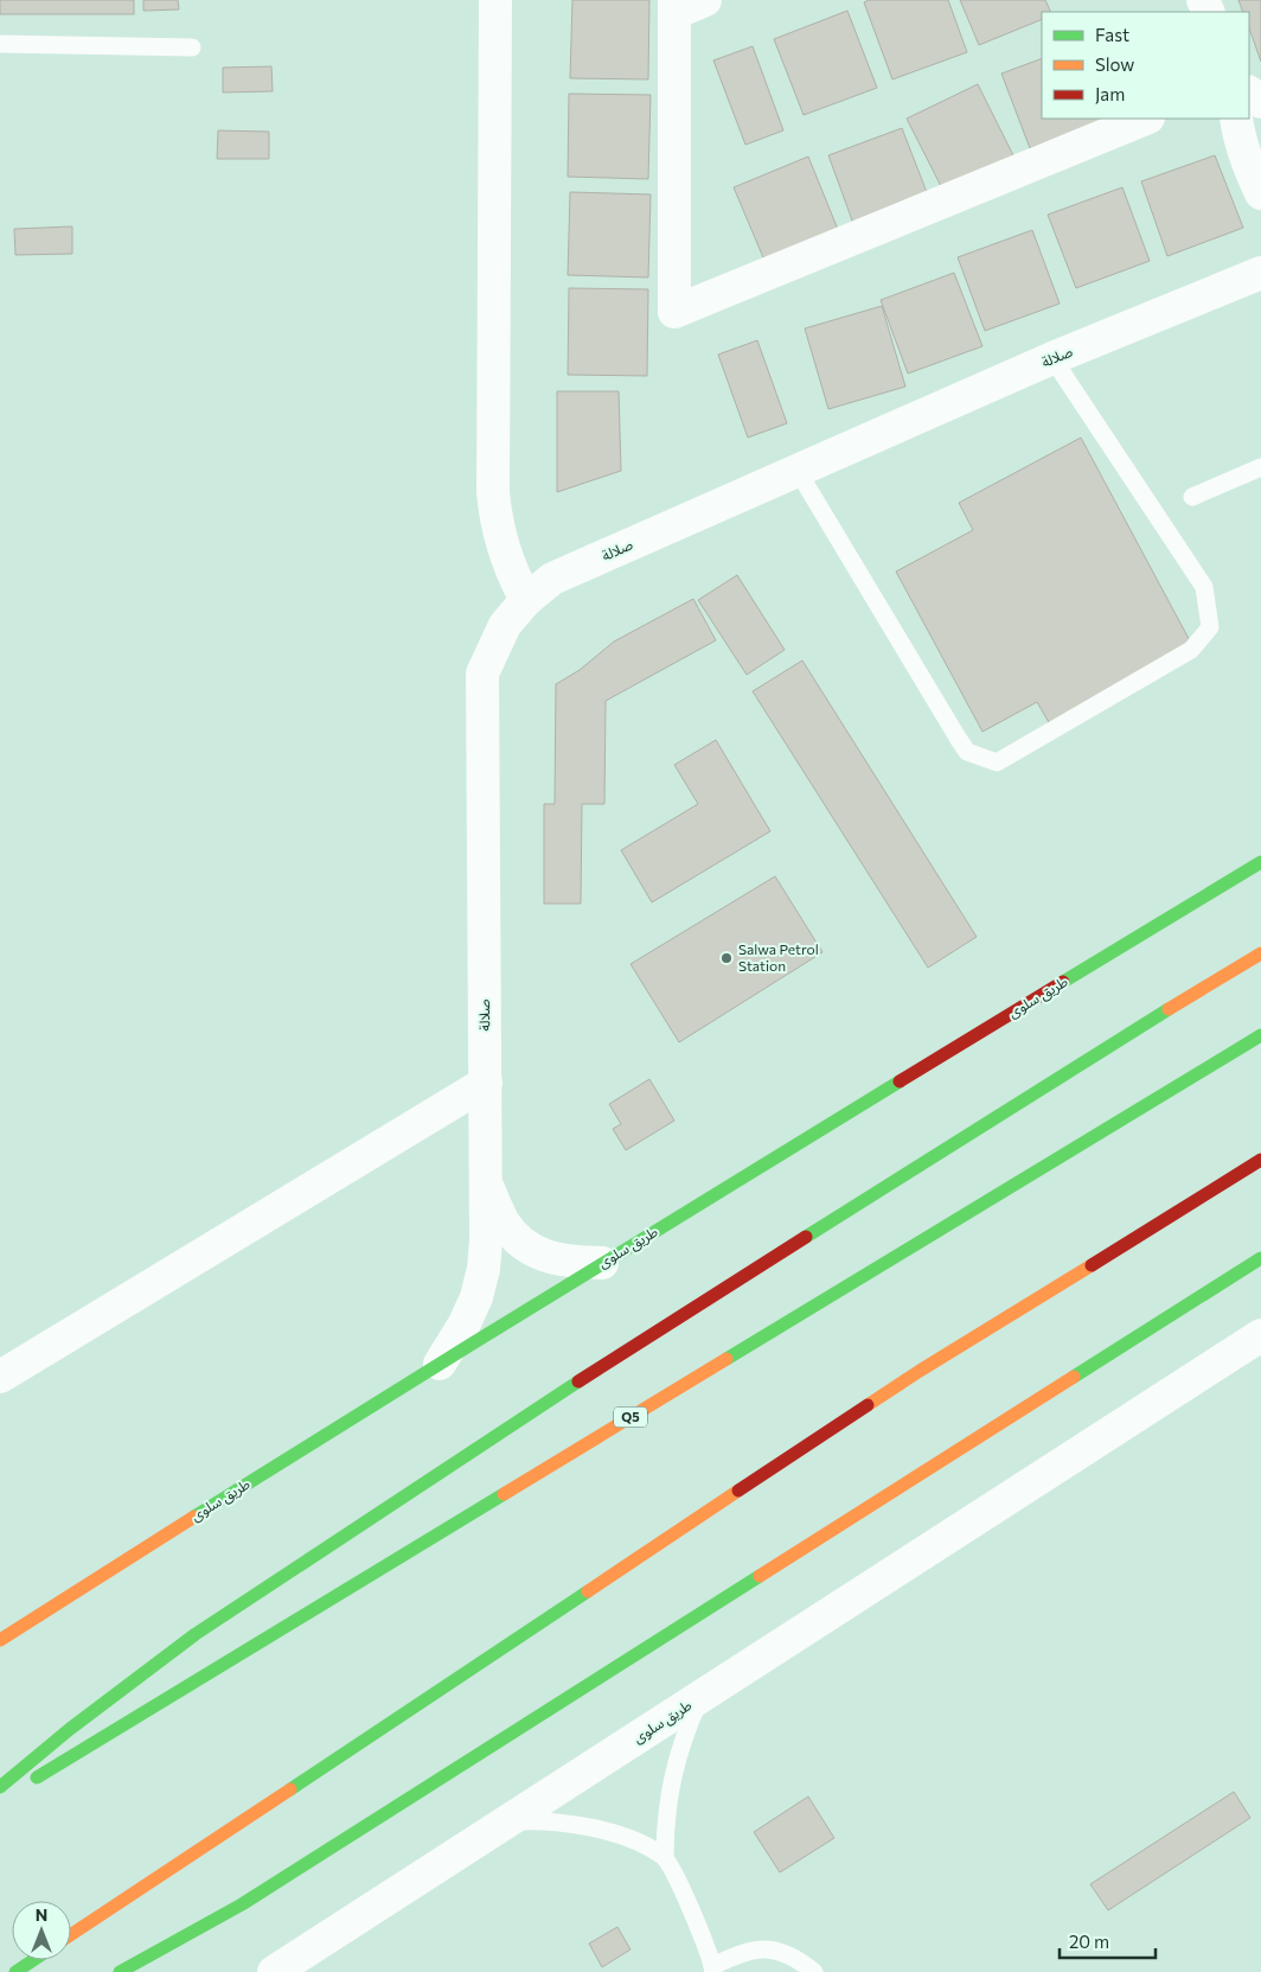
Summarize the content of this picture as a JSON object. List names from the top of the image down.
{
  "streets": {
    "main road": ["طريق سلوى", "Q5"],
    "street": ["صلالة"]
  },
  "crossings": [
    ["صلالة", "طريق سلوى"]
  ],
  "places": ["Salwa Petrol Station"],
  "legend": ["Fast", "Slow", "Jam"],
  "scale_bar": "20 m",
  "north": "top"
}
